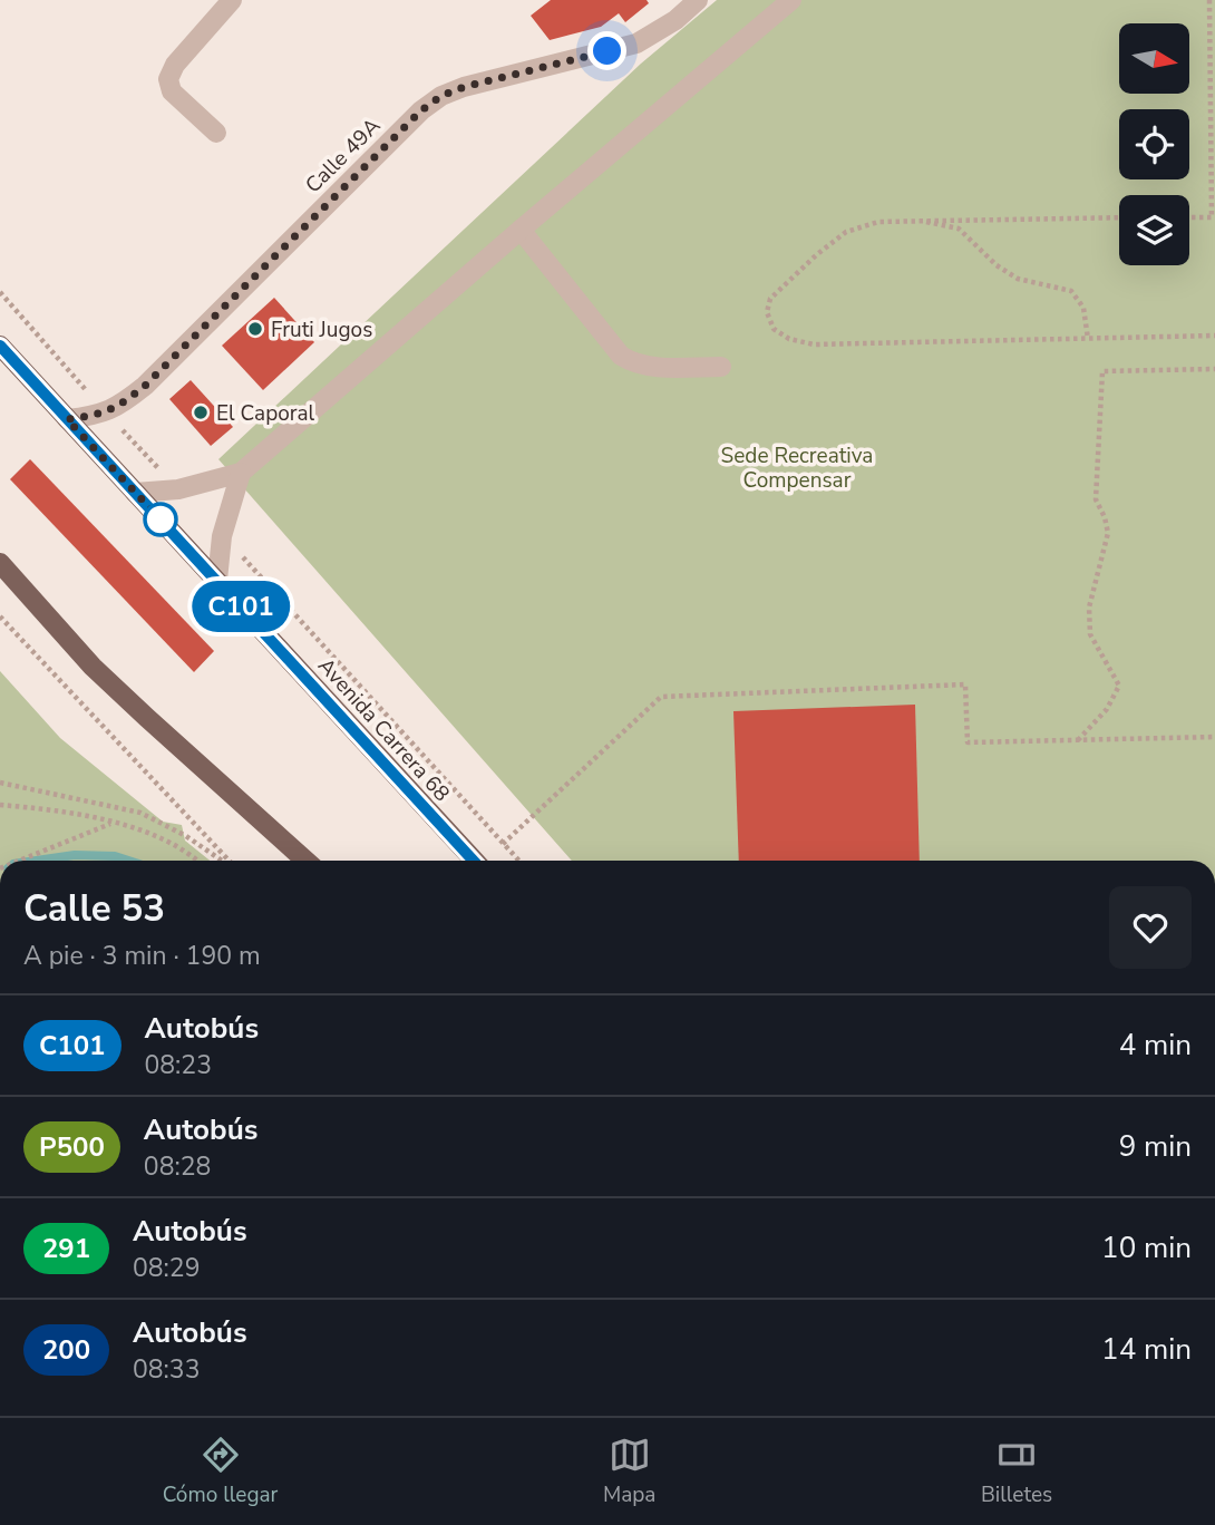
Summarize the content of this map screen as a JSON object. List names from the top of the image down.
{
  "streets": {
    "main road": ["Avenida Carrera 68"],
    "street": ["Calle 49A"]
  },
  "crossings": [
    ["Calle 49A", "Avenida Carrera 68"]
  ],
  "parks": ["Sede Recreativa Compensar"],
  "places": ["Fruti Jugos", "El Caporal"],
  "lines": ["bus line C101"],
  "north": "right",
  "page": {
    "on_map": "C101",
    "heading": ["Calle 53", "A pie · 3 min · 190 m"],
    "list": [
      {
        "mark": "C101",
        "name": "Autobús",
        "note": "08:23",
        "value": "4 min"
      },
      {
        "mark": "P500",
        "name": "Autobús",
        "note": "08:28",
        "value": "9 min"
      },
      {
        "mark": "291",
        "name": "Autobús",
        "note": "08:29",
        "value": "10 min"
      },
      {
        "mark": "200",
        "name": "Autobús",
        "note": "08:33",
        "value": "14 min"
      }
    ],
    "tabs": ["Cómo llegar", "Mapa", "Billetes"]
  }
}
